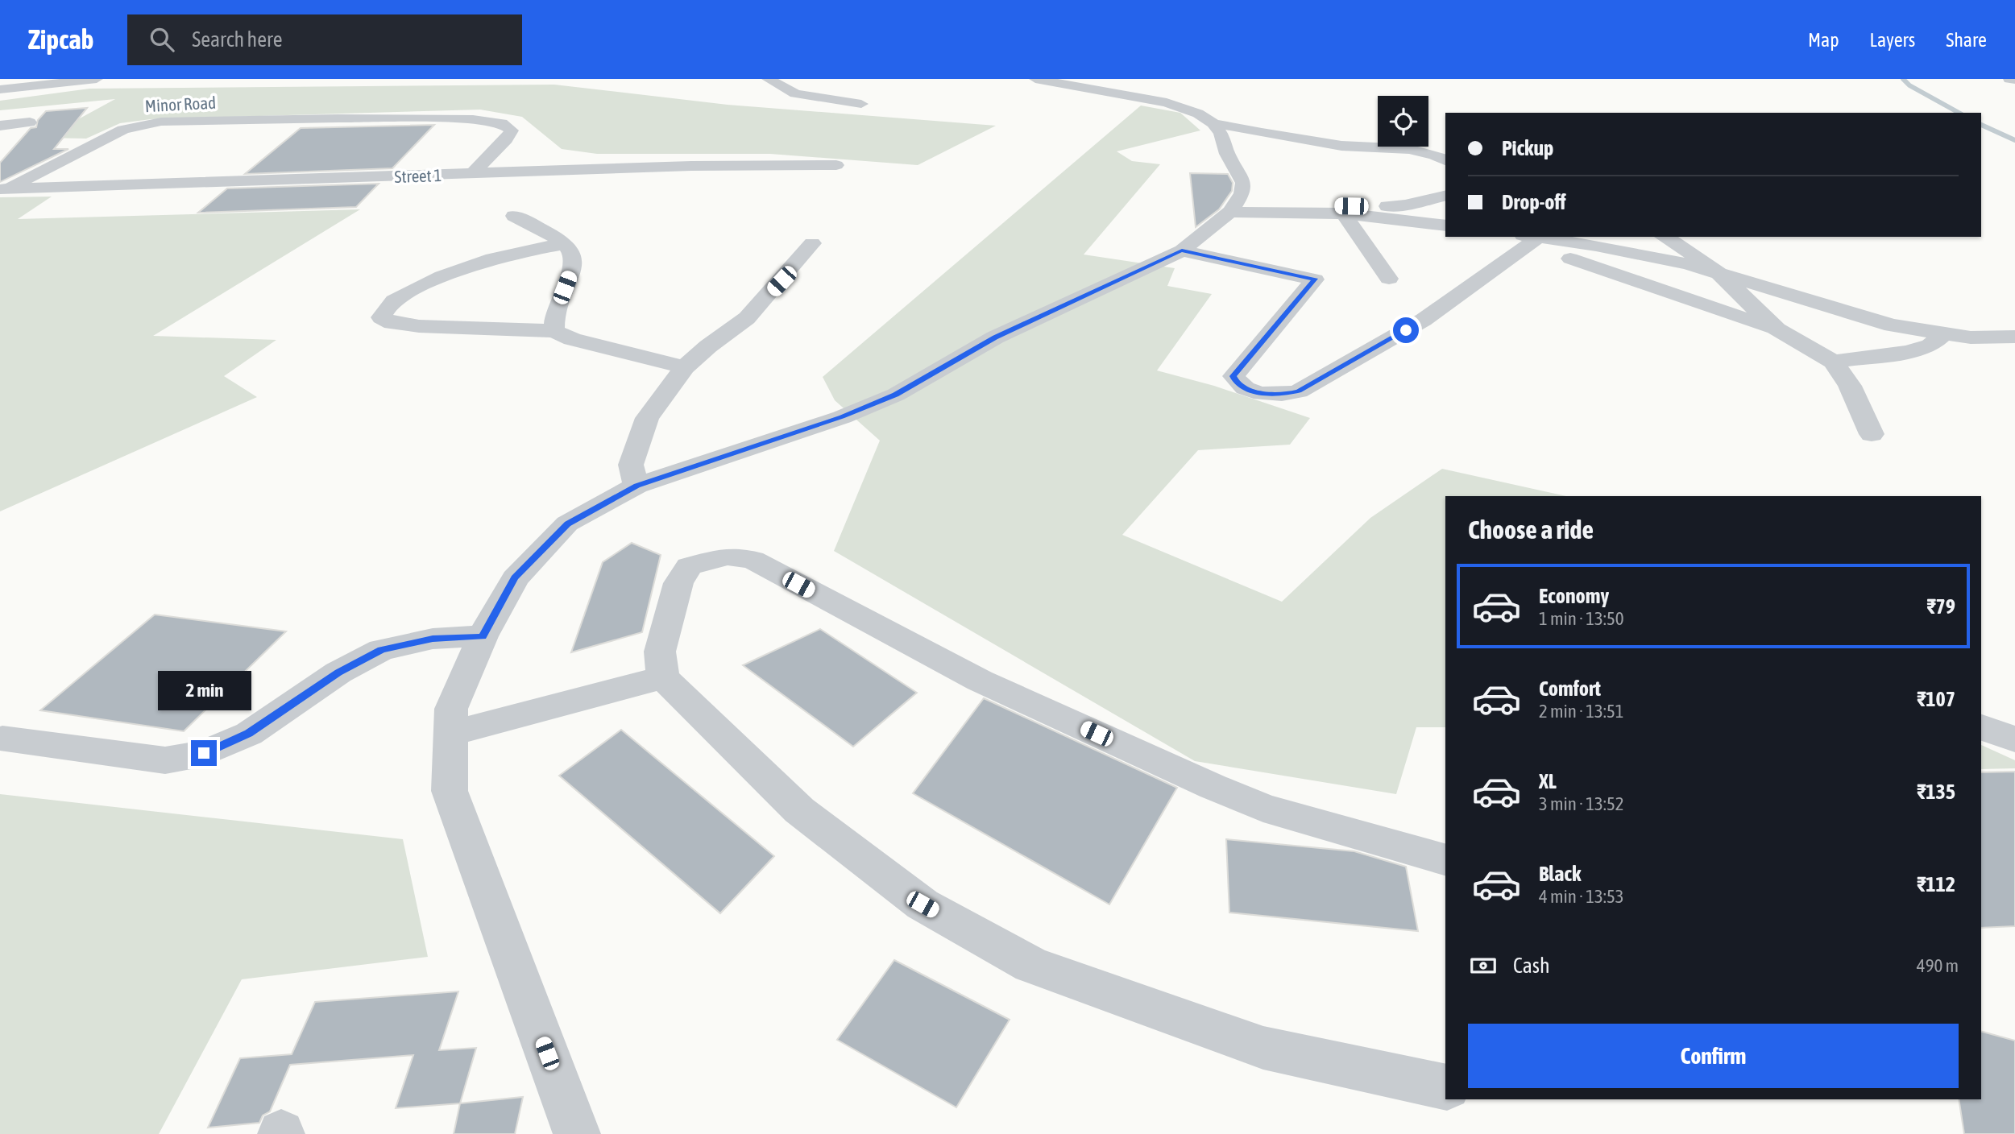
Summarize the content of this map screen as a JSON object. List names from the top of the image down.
{
  "streets": {
    "street": ["Minor Road", "Street 1"]
  },
  "crossings": [
    ["Minor Road", "Street 1"]
  ],
  "page": {
    "header": "Zipcab",
    "search": "Search here",
    "nav": ["Map", "Layers", "Share"],
    "banner": ["Pickup", "Drop-off"],
    "heading": "Choose a ride",
    "list": [
      {
        "name": "Economy",
        "note": "1 min · 13:50",
        "value": "₹79"
      },
      {
        "name": "Comfort",
        "note": "2 min · 13:51",
        "value": "₹107"
      },
      {
        "name": "XL",
        "note": "3 min · 13:52",
        "value": "₹135"
      },
      {
        "name": "Black",
        "note": "4 min · 13:53",
        "value": "₹112"
      }
    ],
    "bubble": "2 min",
    "pay": ["Cash", "490 m"],
    "buttons": "Confirm"
  }
}
